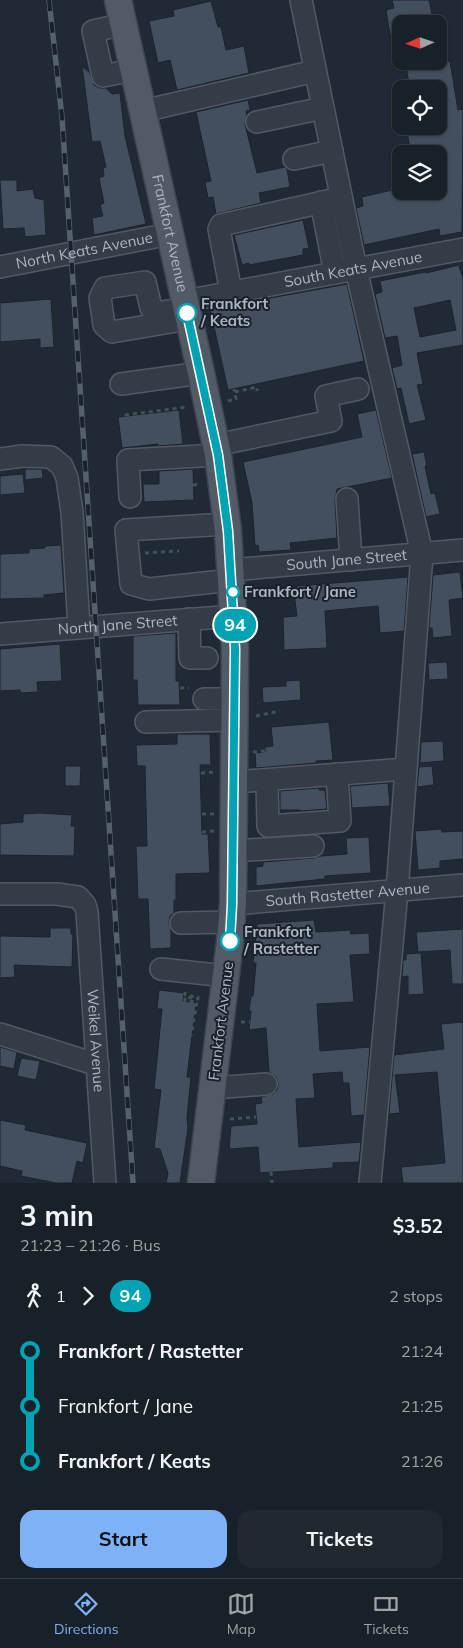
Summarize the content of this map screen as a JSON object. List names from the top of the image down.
{
  "streets": {
    "main road": ["Frankfort Avenue"],
    "street": [
      "North Keats Avenue",
      "South Keats Avenue",
      "South Jane Street",
      "North Jane Street",
      "South Rastetter Avenue",
      "Weikel Avenue"
    ]
  },
  "crossings": [
    ["Frankfort Avenue", "North Keats Avenue"],
    ["Frankfort Avenue", "South Keats Avenue"],
    ["Frankfort Avenue", "South Jane Street"],
    ["Frankfort Avenue", "North Jane Street"],
    ["Frankfort Avenue", "South Rastetter Avenue"]
  ],
  "places": ["Frankfort / Keats", "Frankfort / Jane", "Frankfort / Rastetter"],
  "lines": ["bus line 94"],
  "north": "left",
  "page": {
    "on_map": "94",
    "heading": ["3 min", "21:23 – 21:26 · Bus", "$3.52"],
    "legs": ["1", "94", "2 stops"],
    "list": [
      {
        "name": "Frankfort / Rastetter",
        "value": "21:24"
      },
      {
        "name": "Frankfort / Jane",
        "value": "21:25"
      },
      {
        "name": "Frankfort / Keats",
        "value": "21:26"
      }
    ],
    "buttons": ["Start", "Tickets"],
    "tabs": ["Directions", "Map", "Tickets"]
  }
}
